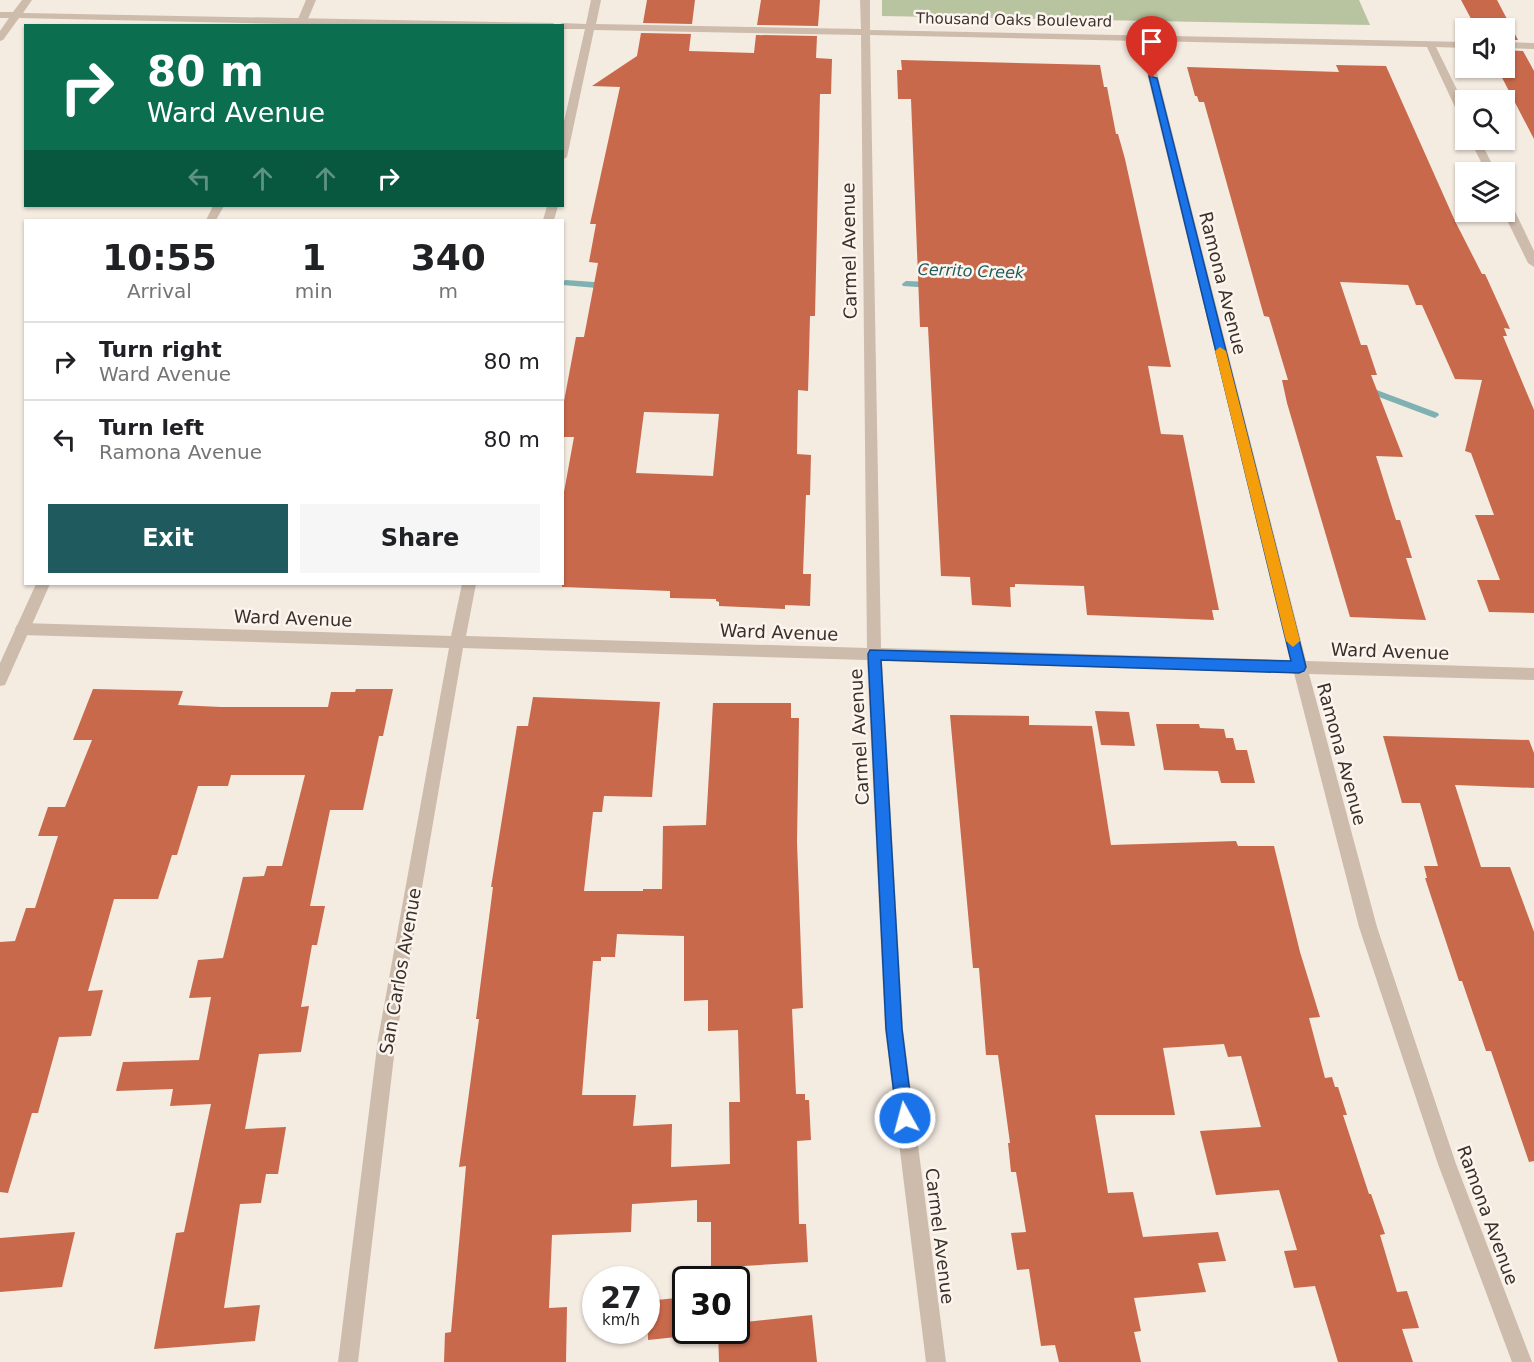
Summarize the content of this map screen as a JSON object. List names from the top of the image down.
{
  "streets": {
    "street": [
      "Thousand Oaks Boulevard",
      "Carmel Avenue",
      "Ramona Avenue",
      "Ward Avenue",
      "San Carlos Avenue"
    ]
  },
  "crossings": [
    ["Thousand Oaks Boulevard", "Carmel Avenue"],
    ["Thousand Oaks Boulevard", "Ramona Avenue"],
    ["Carmel Avenue", "Ward Avenue"],
    ["Ramona Avenue", "Ward Avenue"],
    ["Ward Avenue", "San Carlos Avenue"]
  ],
  "water": ["Cerrito Creek"],
  "page": {
    "turn": ["80 m", "Ward Avenue"],
    "eta": [
      "10:55",
      "Arrival",
      "1",
      "min",
      "340",
      "m"
    ],
    "list": [
      {
        "name": "Turn right",
        "note": "Ward Avenue",
        "value": "80 m"
      },
      {
        "name": "Turn left",
        "note": "Ramona Avenue",
        "value": "80 m"
      }
    ],
    "buttons": ["Exit", "Share"],
    "speed": "27 km/h",
    "limit": "30"
  }
}
